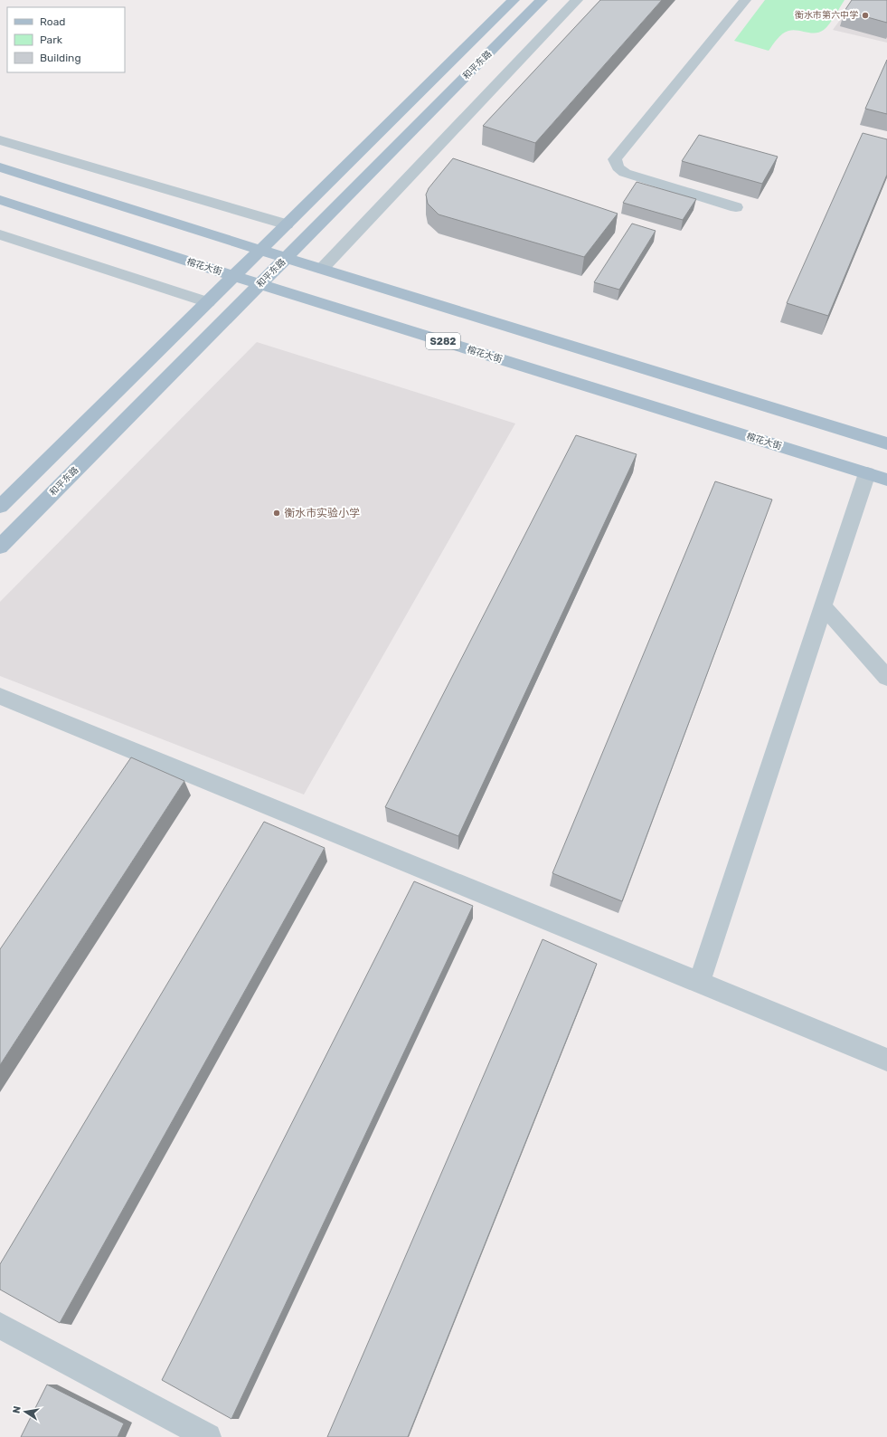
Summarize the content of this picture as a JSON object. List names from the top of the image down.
{
  "streets": {
    "main road": ["和平东路", "榕花大街", "S282"]
  },
  "crossings": [
    ["和平东路", "榕花大街"]
  ],
  "places": ["衡水市第六中学", "衡水市实验小学"],
  "legend": ["Road", "Park", "Building"],
  "north": "left"
}
